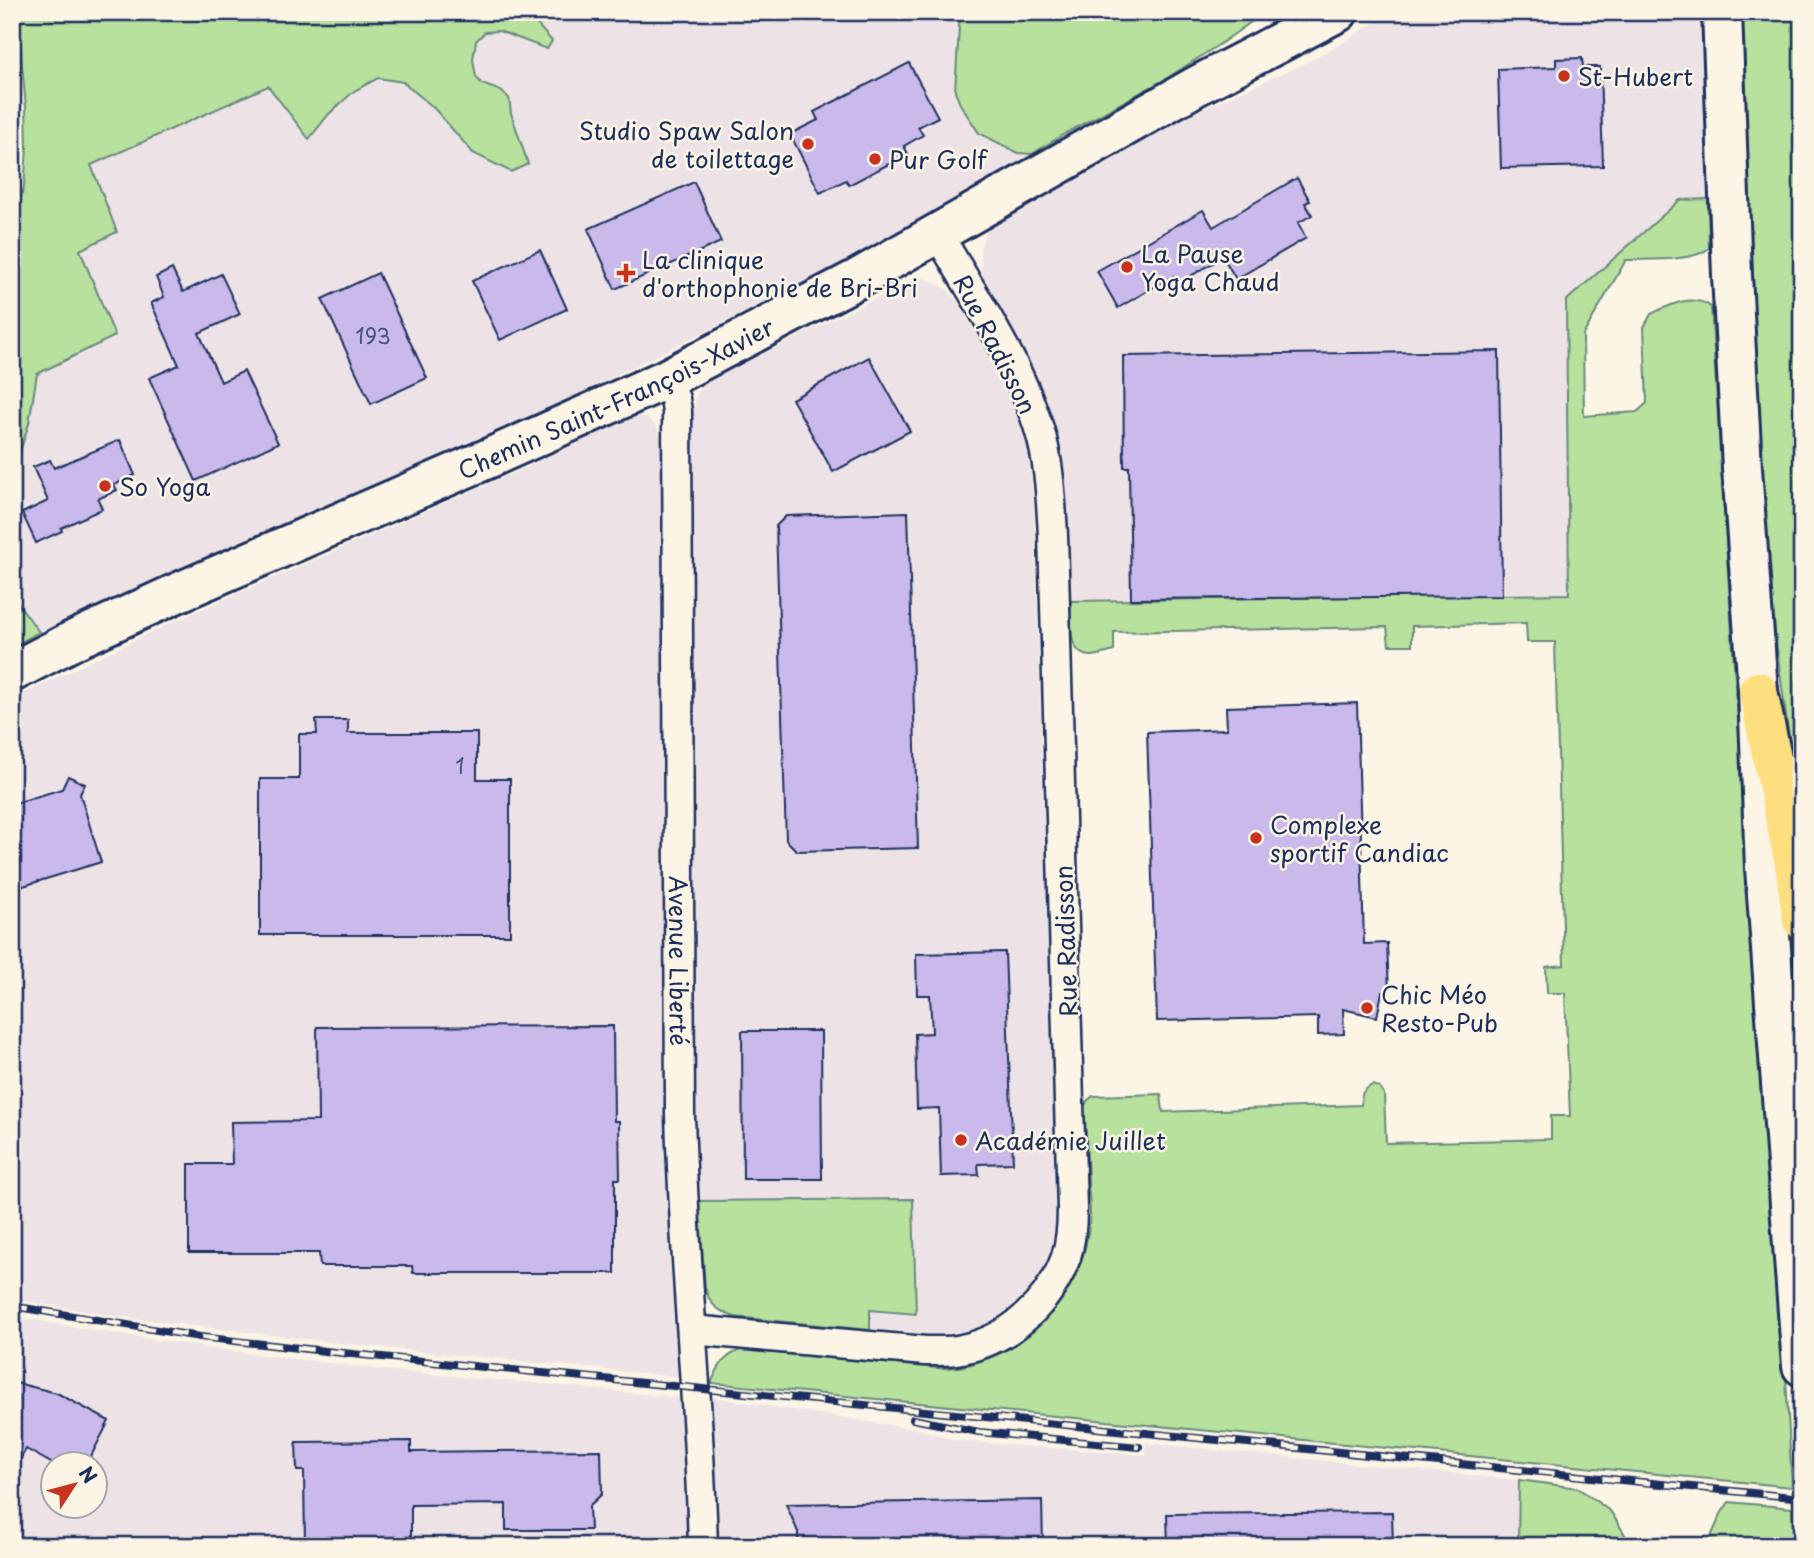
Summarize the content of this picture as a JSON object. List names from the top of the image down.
{
  "streets": {
    "street": ["Rue Radisson", "Chemin Saint-François-Xavier", "Avenue Liberté"]
  },
  "crossings": [
    ["Rue Radisson", "Chemin Saint-François-Xavier"],
    ["Rue Radisson", "Avenue Liberté"],
    ["Chemin Saint-François-Xavier", "Avenue Liberté"]
  ],
  "places": {
    "other": [
      "St-Hubert",
      "Studio Spaw Salon de toilettage",
      "Pur Golf",
      "La Pause Yoga Chaud",
      "So Yoga",
      "Complexe sportif Candiac",
      "Chic Méo Resto-Pub",
      "Académie Juillet"
    ],
    "health": ["La clinique d'orthophonie de Bri-Bri"]
  },
  "house_numbers": ["193", "1"],
  "north": "top right"
}
